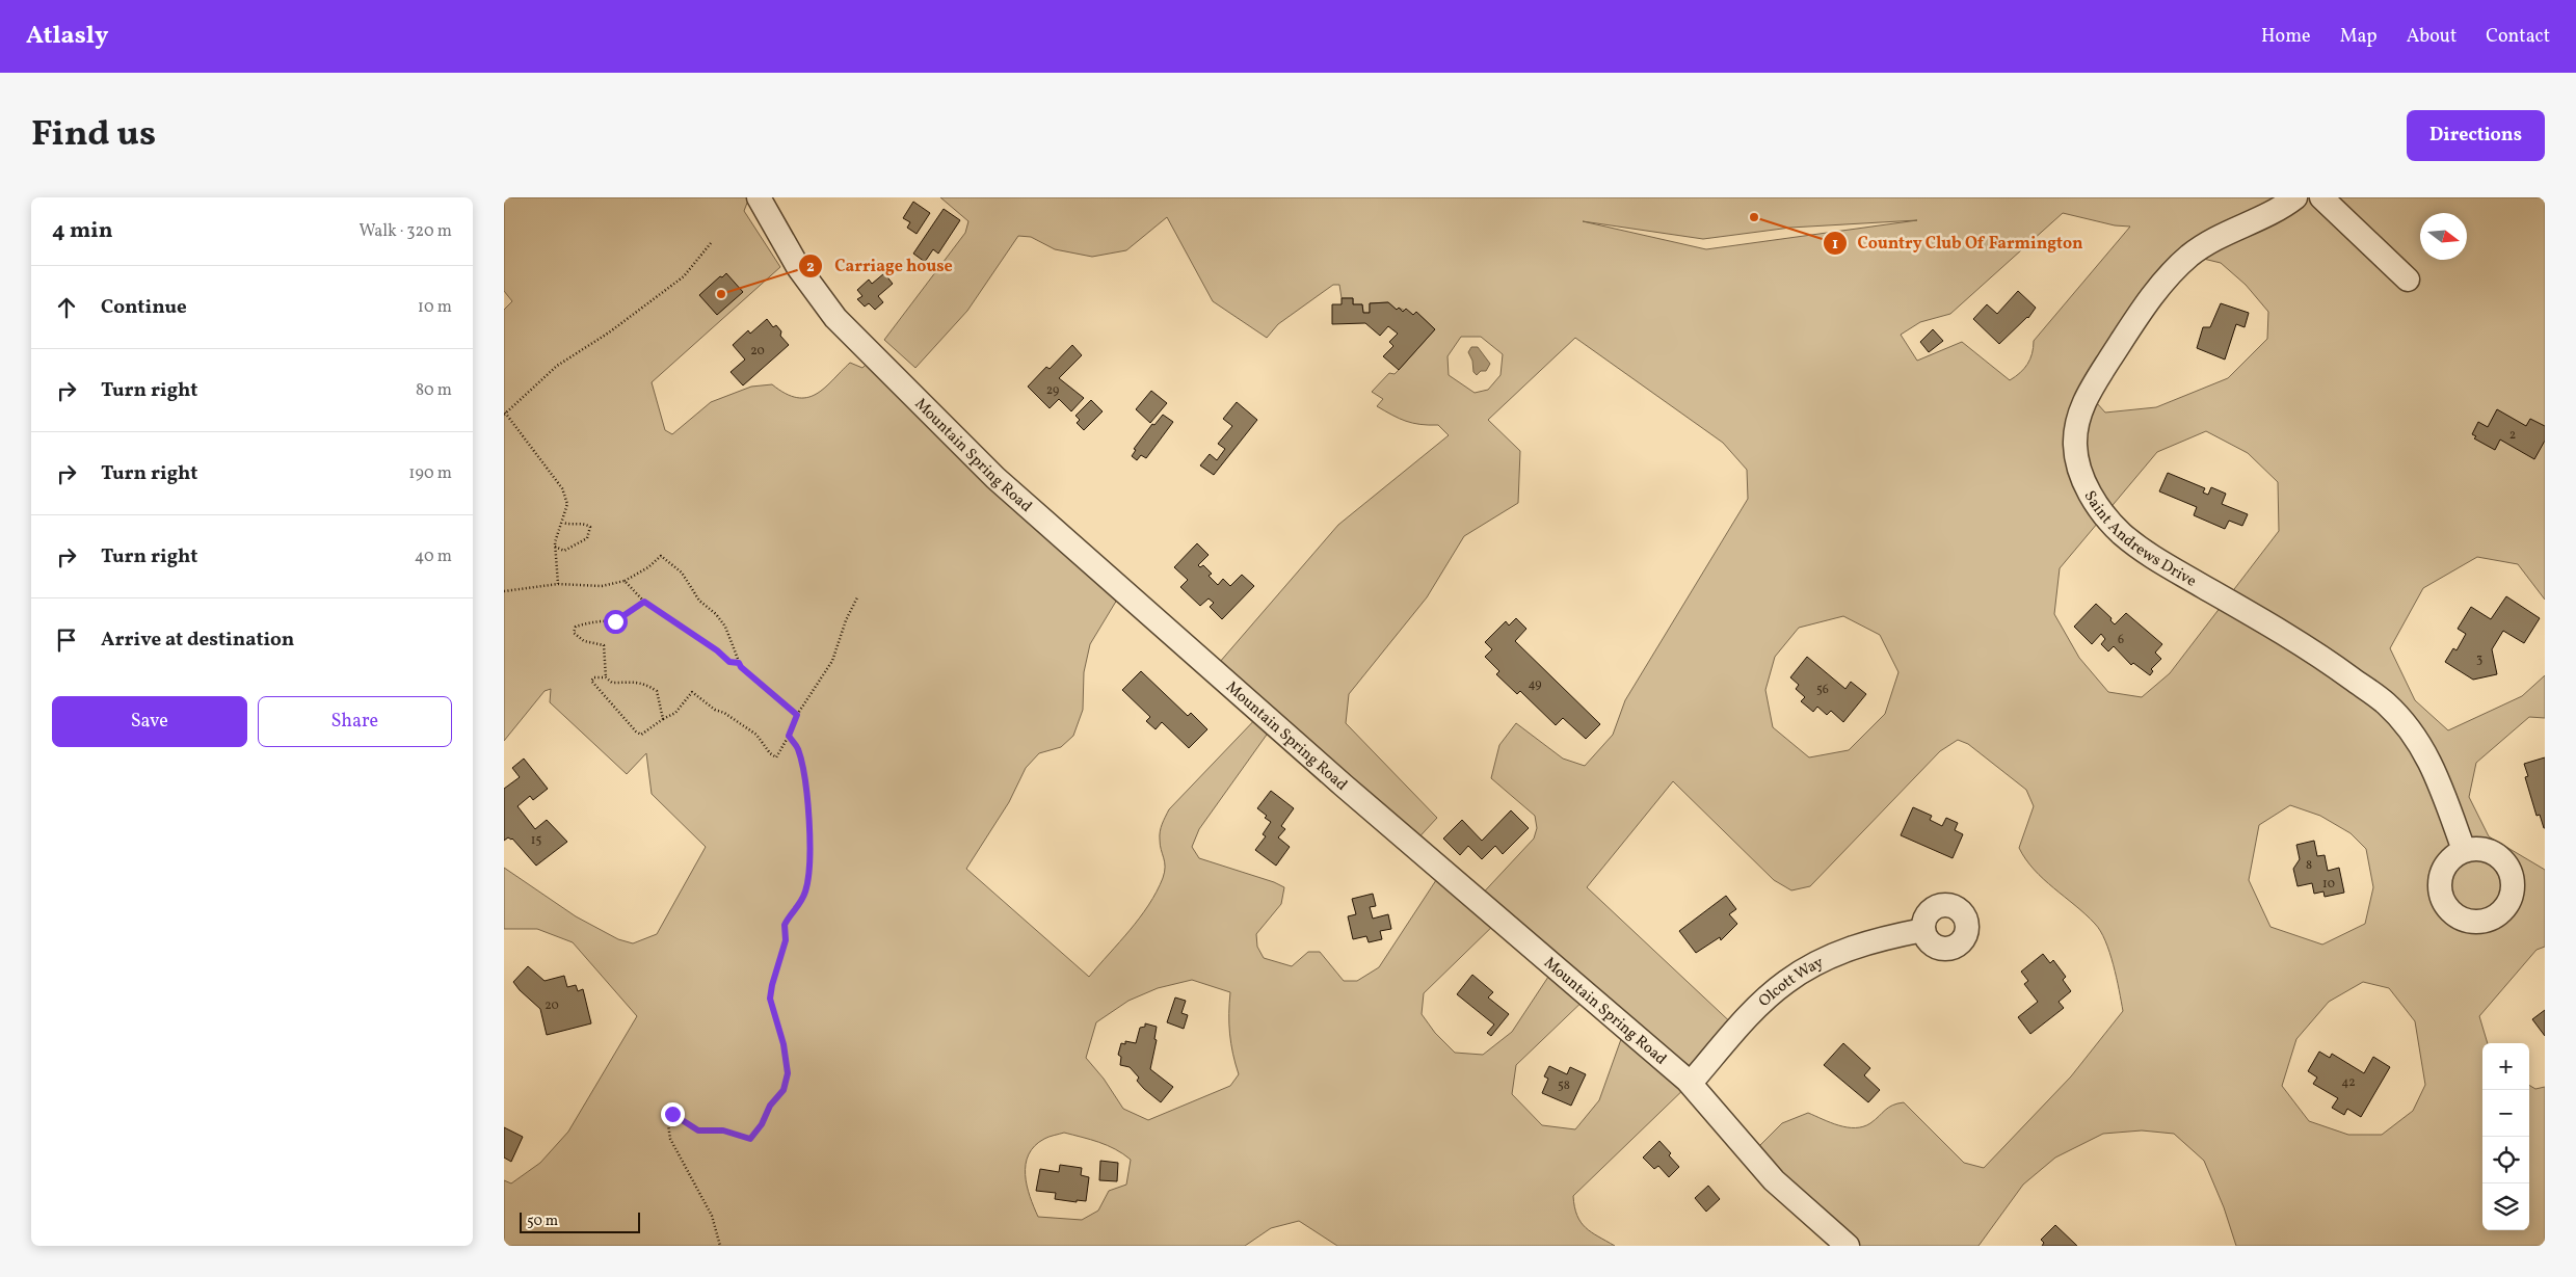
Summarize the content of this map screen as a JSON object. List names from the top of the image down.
{
  "streets": {
    "street": ["Mountain Spring Road", "Saint Andrews Drive", "Olcott Way"]
  },
  "crossings": [
    ["Mountain Spring Road", "Olcott Way"]
  ],
  "places": ["Country Club Of Farmington", "Carriage house"],
  "house_numbers": [
    "20",
    "29",
    "2",
    "6",
    "3",
    "49",
    "56",
    "15",
    "8",
    "10",
    "20",
    "42",
    "58"
  ],
  "scale_bar": "50 m",
  "north": "right",
  "page": {
    "header": "Atlasly",
    "nav": [
      "Home",
      "Map",
      "About",
      "Contact"
    ],
    "title": "Find us",
    "buttons": [
      "Directions",
      ["Save", "Share"]
    ],
    "heading": ["4 min", "Walk · 320 m"],
    "list": [
      ["Continue", "10 m"],
      ["Turn right", "80 m"],
      ["Turn right", "190 m"],
      ["Turn right", "40 m"],
      "Arrive at destination"
    ],
    "map_buttons": ["+", "−"],
    "scale": "50 m"
  }
}
